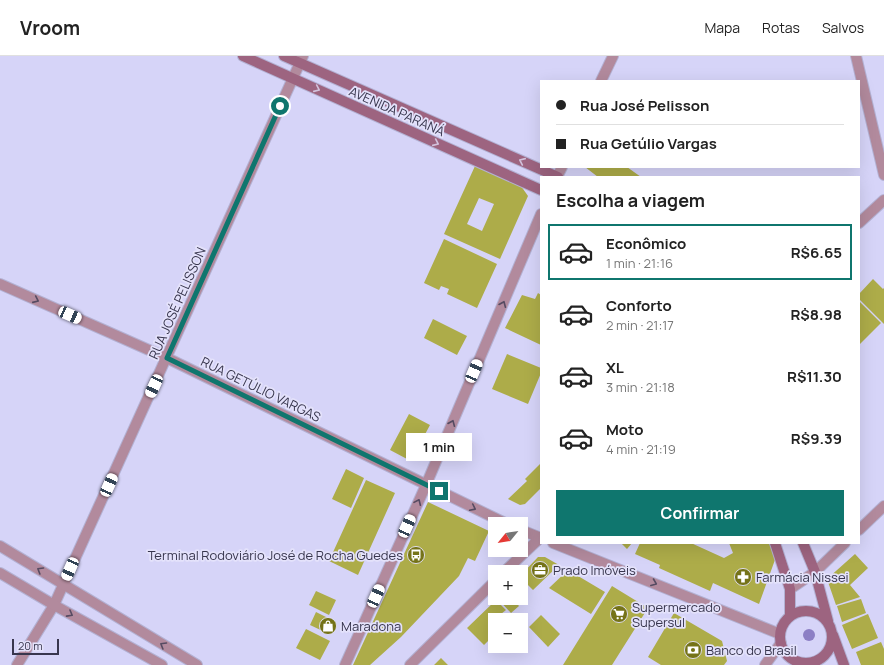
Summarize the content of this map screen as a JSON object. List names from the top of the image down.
{
  "streets": {
    "main road": ["AVENIDA PARANÁ"],
    "street": ["RUA JOSÉ PELISSON", "RUA GETÚLIO VARGAS"]
  },
  "crossings": [
    ["AVENIDA PARANÁ", "RUA JOSÉ PELISSON"],
    ["RUA JOSÉ PELISSON", "RUA GETÚLIO VARGAS"]
  ],
  "one_way": ["RUA GETÚLIO VARGAS"],
  "places": {
    "bus stop": ["Terminal Rodoviário José de Rocha Guedes"],
    "office": ["Prado Imóveis"],
    "pharmacy": ["Farmácia Nissei"],
    "supermarket": ["Supermercado Supersul"],
    "shop": ["Maradona"],
    "bank": ["Banco do Brasil"]
  },
  "scale_bar": "20 m",
  "north": "bottom left",
  "page": {
    "header": "Vroom",
    "nav": ["Mapa", "Rotas", "Salvos"],
    "banner": ["Rua José Pelisson", "Rua Getúlio Vargas"],
    "heading": "Escolha a viagem",
    "list": [
      {
        "name": "Econômico",
        "note": "1 min · 21:16",
        "value": "R$6.65"
      },
      {
        "name": "Conforto",
        "note": "2 min · 21:17",
        "value": "R$8.98"
      },
      {
        "name": "XL",
        "note": "3 min · 21:18",
        "value": "R$11.30"
      },
      {
        "name": "Moto",
        "note": "4 min · 21:19",
        "value": "R$9.39"
      }
    ],
    "bubble": "1 min",
    "buttons": "Confirmar",
    "map_buttons": ["+", "−"],
    "scale": "20 m"
  }
}
